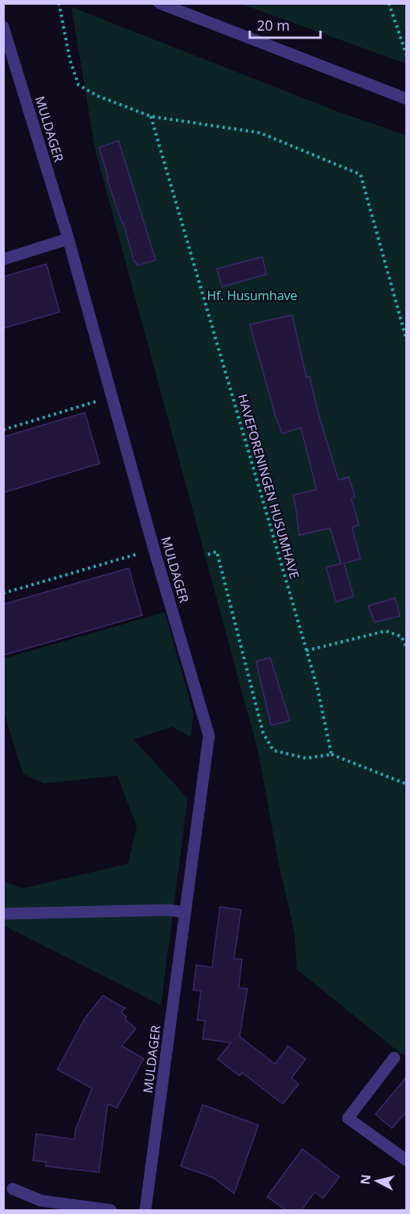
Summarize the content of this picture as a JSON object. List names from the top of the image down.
{
  "streets": {
    "street": ["MULDAGER"],
    "path": ["HAVEFORENINGEN HUSUMHAVE"]
  },
  "parks": ["Hf. Husumhave"],
  "scale_bar": "20 m",
  "north": "left"
}
